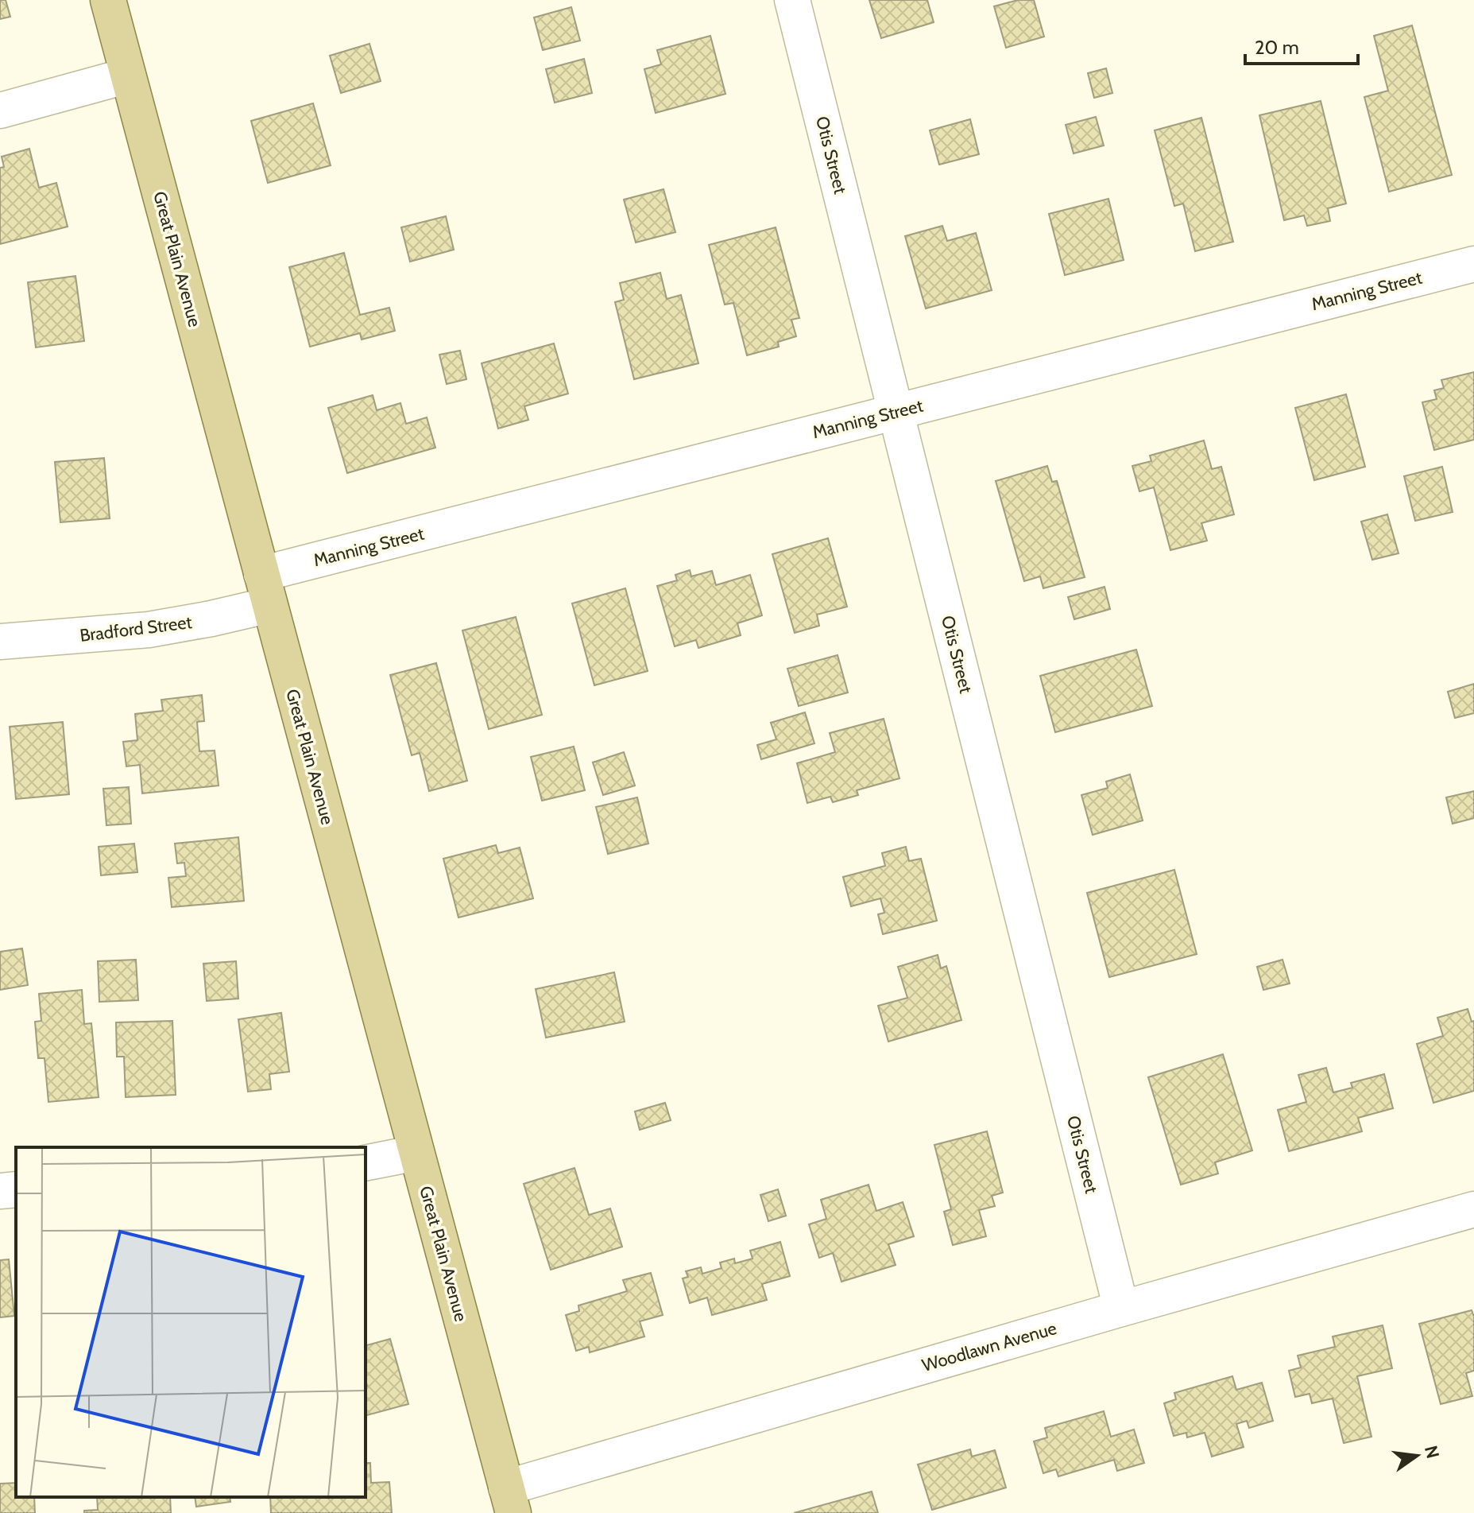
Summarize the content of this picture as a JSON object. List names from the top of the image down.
{
  "streets": {
    "main road": ["Great Plain Avenue"],
    "street": [
      "Otis Street",
      "Manning Street",
      "Bradford Street",
      "Woodlawn Avenue"
    ]
  },
  "crossings": [
    ["Otis Street", "Manning Street"],
    ["Otis Street", "Woodlawn Avenue"],
    ["Great Plain Avenue", "Manning Street"],
    ["Great Plain Avenue", "Bradford Street"],
    ["Great Plain Avenue", "Woodlawn Avenue"],
    ["Manning Street", "Bradford Street"]
  ],
  "scale_bar": "20 m",
  "north": "right"
}
